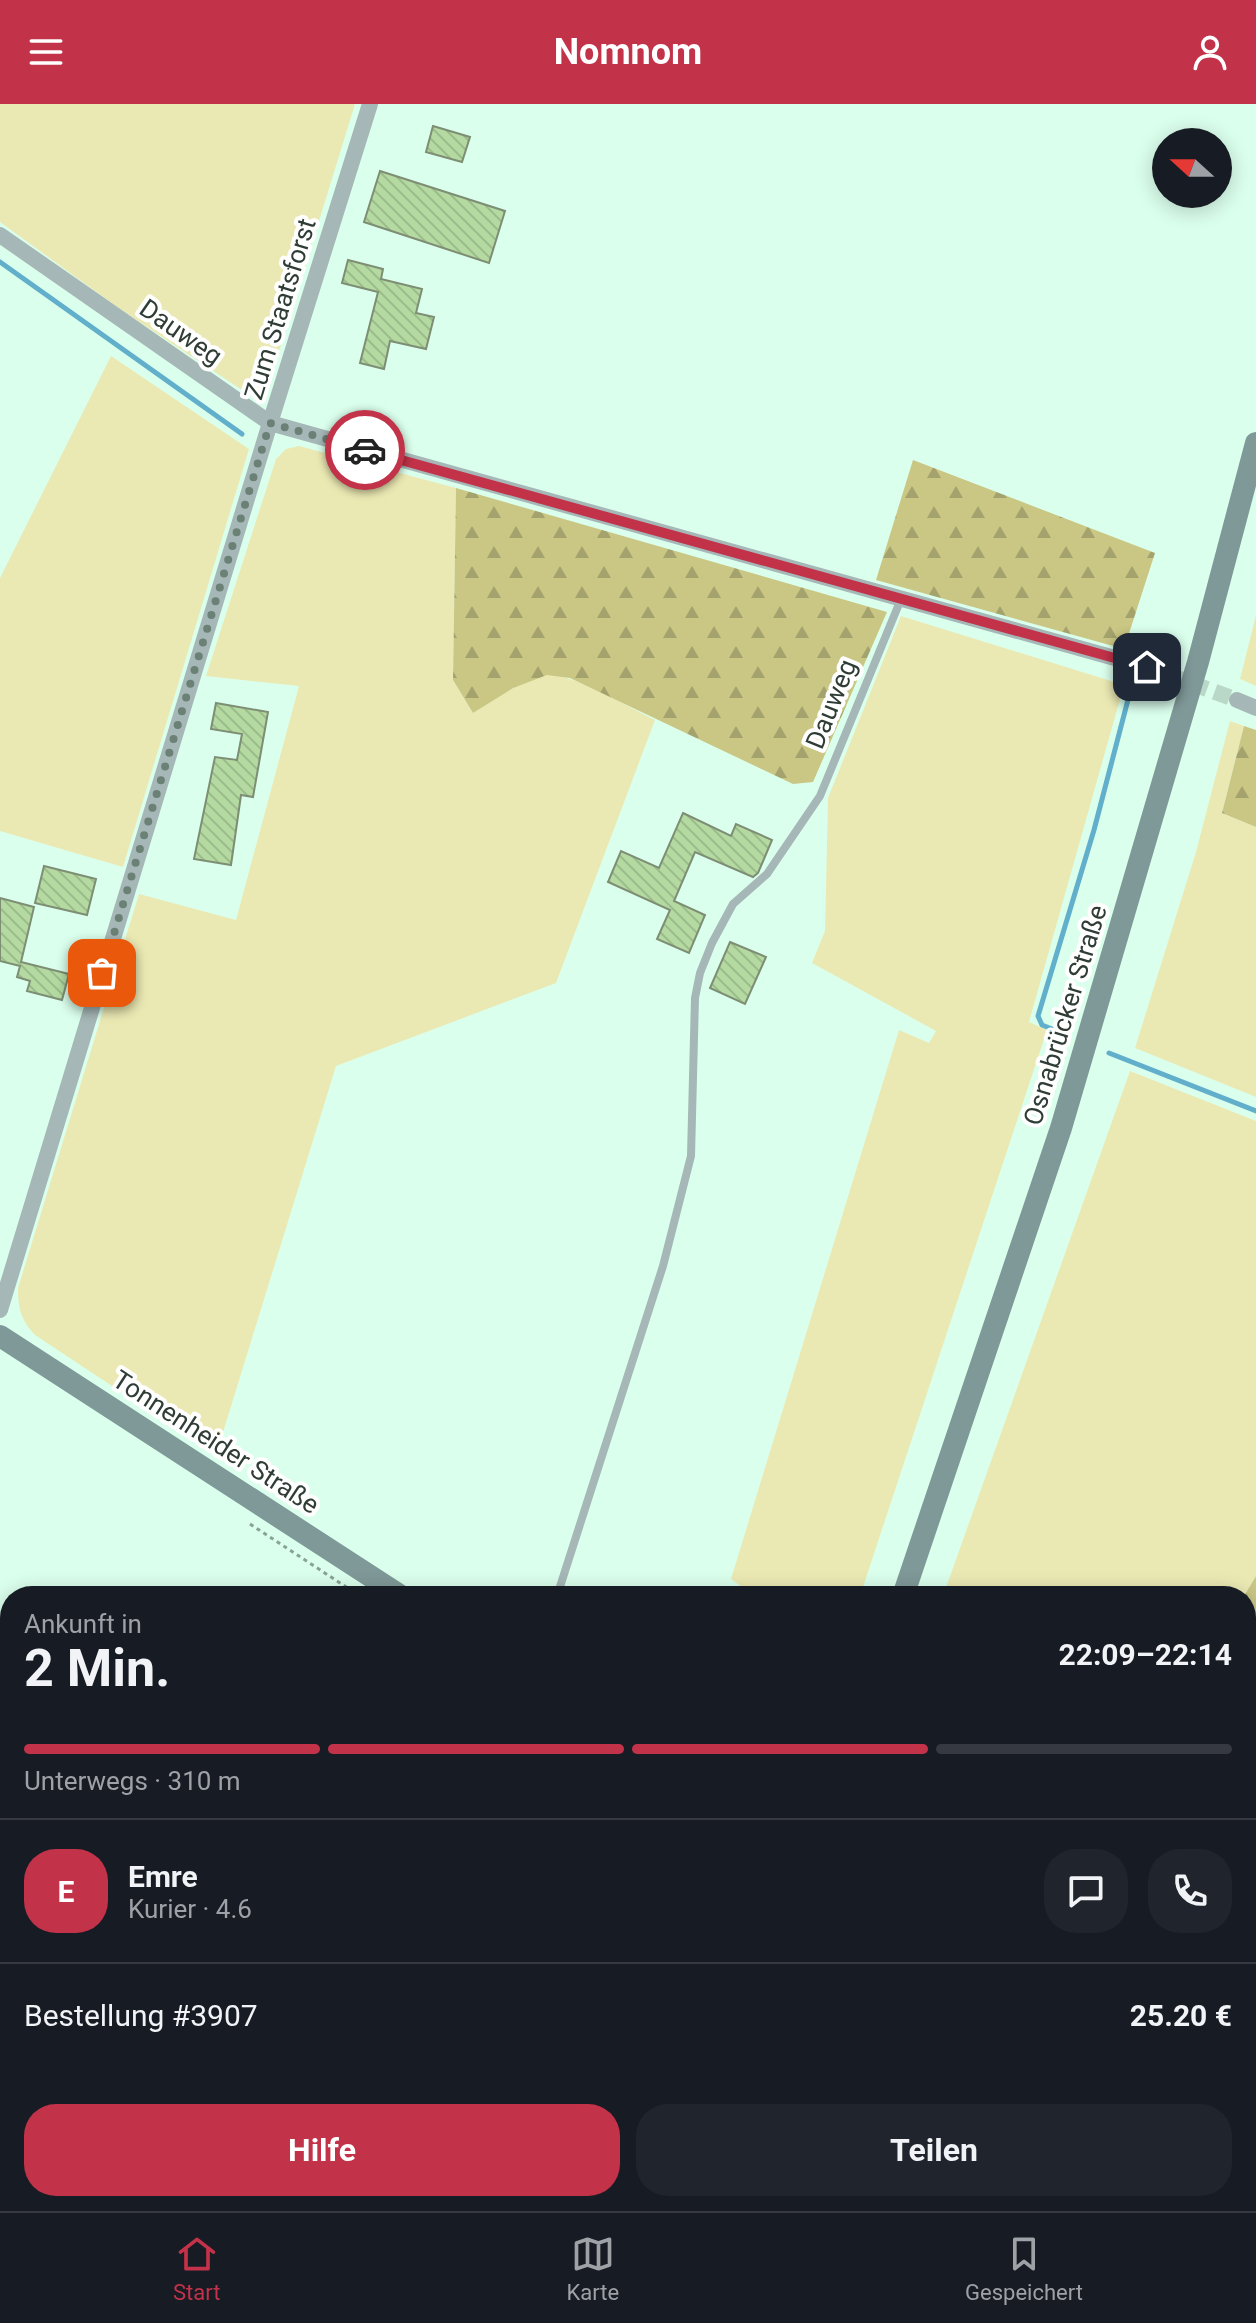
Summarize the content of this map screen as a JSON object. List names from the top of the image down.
{
  "streets": {
    "main road": ["Osnabrücker Straße", "Tonnenheider Straße"],
    "street": ["Zum Staatsforst", "Dauweg"]
  },
  "crossings": [
    ["Zum Staatsforst", "Dauweg"]
  ],
  "north": "left",
  "page": {
    "header": "Nomnom",
    "heading": ["2 Min.", "Ankunft in", "22:09–22:14"],
    "panel": [
      "Emre",
      "Kurier · 4.6",
      "Bestellung #3907",
      "25.20 €"
    ],
    "bar": "Unterwegs · 310 m",
    "round": "E",
    "buttons": ["Hilfe", "Teilen"],
    "tabs": ["Start", "Karte", "Gespeichert"]
  }
}
